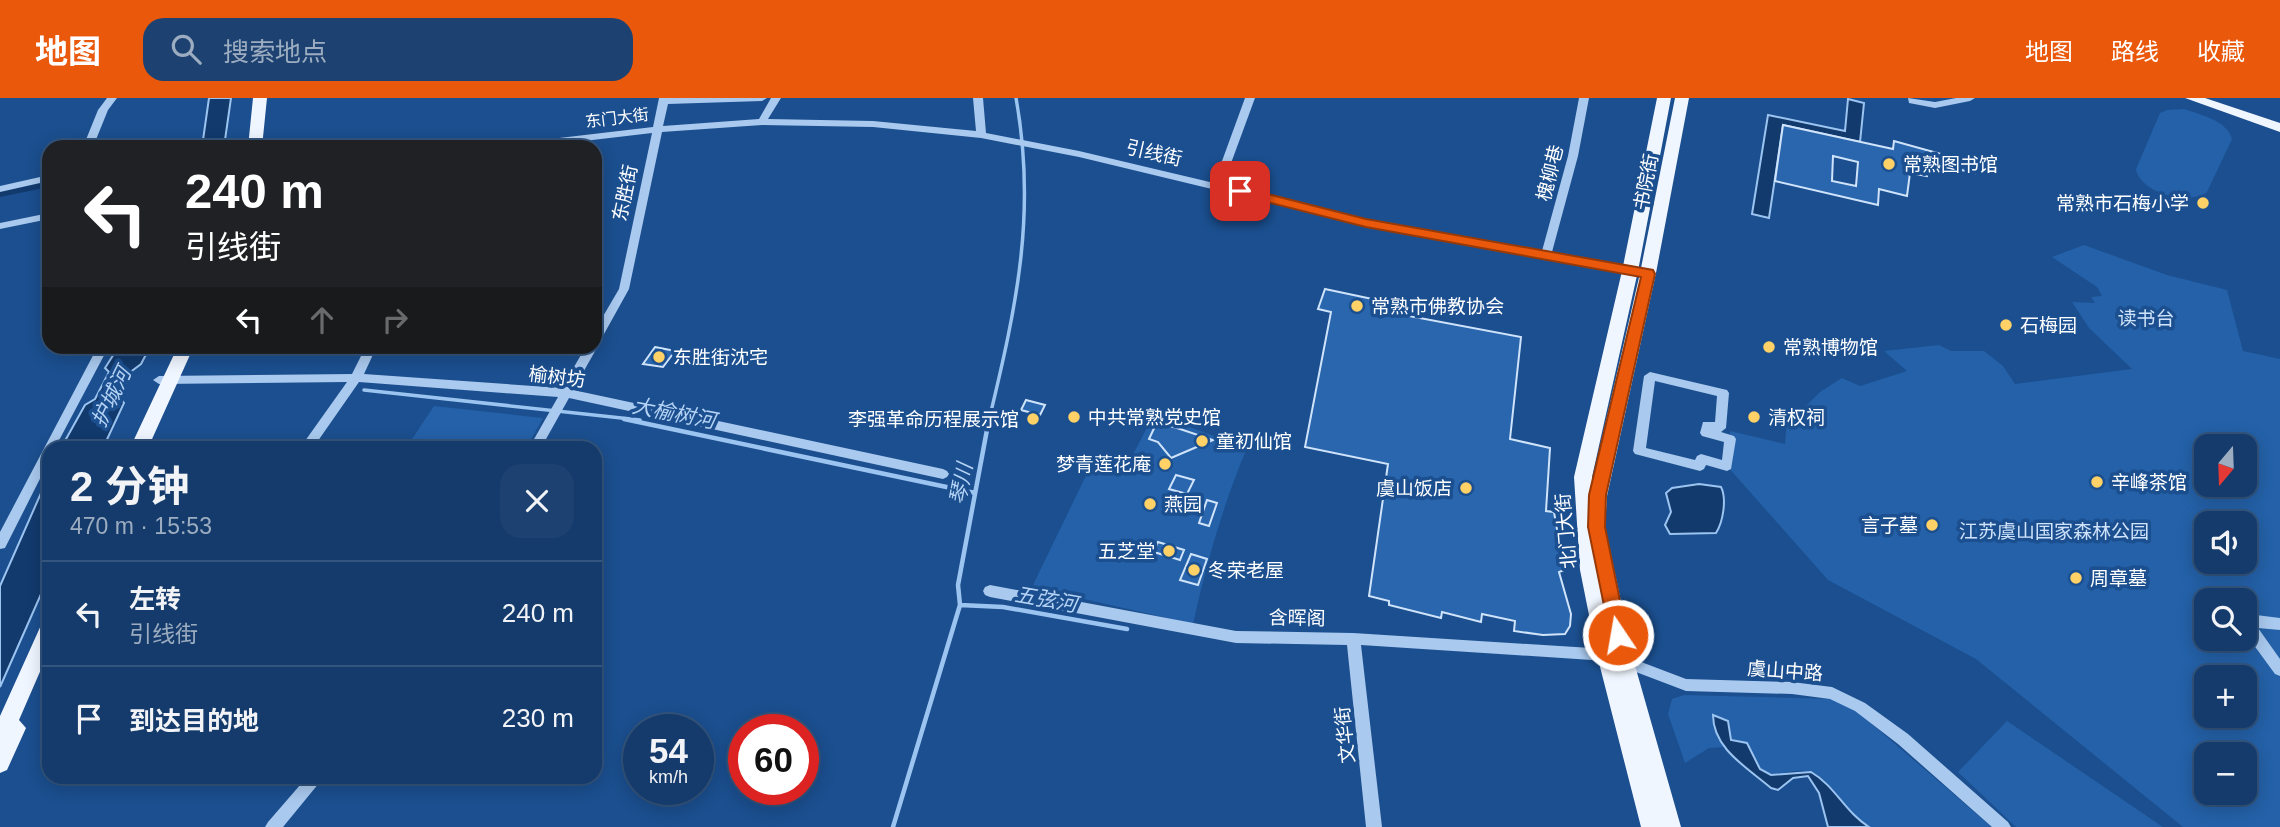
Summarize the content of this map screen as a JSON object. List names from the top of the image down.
{
  "streets": {
    "main road": ["书院街", "北门大街"],
    "street": [
      "东门大街",
      "引线街",
      "槐柳巷",
      "东胜街",
      "榆树坊",
      "含晖阁",
      "虞山中路",
      "文华街"
    ]
  },
  "crossings": [
    ["东门大街", "引线街"],
    ["东门大街", "东胜街"],
    ["引线街", "槐柳巷"],
    ["引线街", "书院街"],
    ["引线街", "北门大街"],
    ["书院街", "北门大街"],
    ["北门大街", "含晖阁"],
    ["北门大街", "虞山中路"],
    ["含晖阁", "虞山中路"],
    ["含晖阁", "文华街"]
  ],
  "water": [
    "护城河",
    "大榆树河",
    "琴川",
    "五弦河"
  ],
  "parks": ["读书台", "江苏虞山国家森林公园"],
  "places": [
    "常熟图书馆",
    "常熟市石梅小学",
    "常熟市佛教协会",
    "石梅园",
    "常熟博物馆",
    "东胜街沈宅",
    "中共常熟党史馆",
    "清权祠",
    "李强革命历程展示馆",
    "童初仙馆",
    "梦青莲花庵",
    "辛峰茶馆",
    "虞山饭店",
    "燕园",
    "言子墓",
    "五芝堂",
    "冬荣老屋",
    "周章墓"
  ],
  "north": "bottom",
  "page": {
    "header": "地图",
    "search": "搜索地点",
    "nav": ["地图", "路线", "收藏"],
    "turn": ["240 m", "引线街"],
    "map_buttons": ["+", "−"],
    "heading": ["2 分钟", "470 m · 15:53"],
    "list": [
      {
        "name": "左转",
        "note": "引线街",
        "value": "240 m"
      },
      {
        "name": "到达目的地",
        "value": "230 m"
      }
    ],
    "speed": "54 km/h",
    "limit": "60"
  }
}
